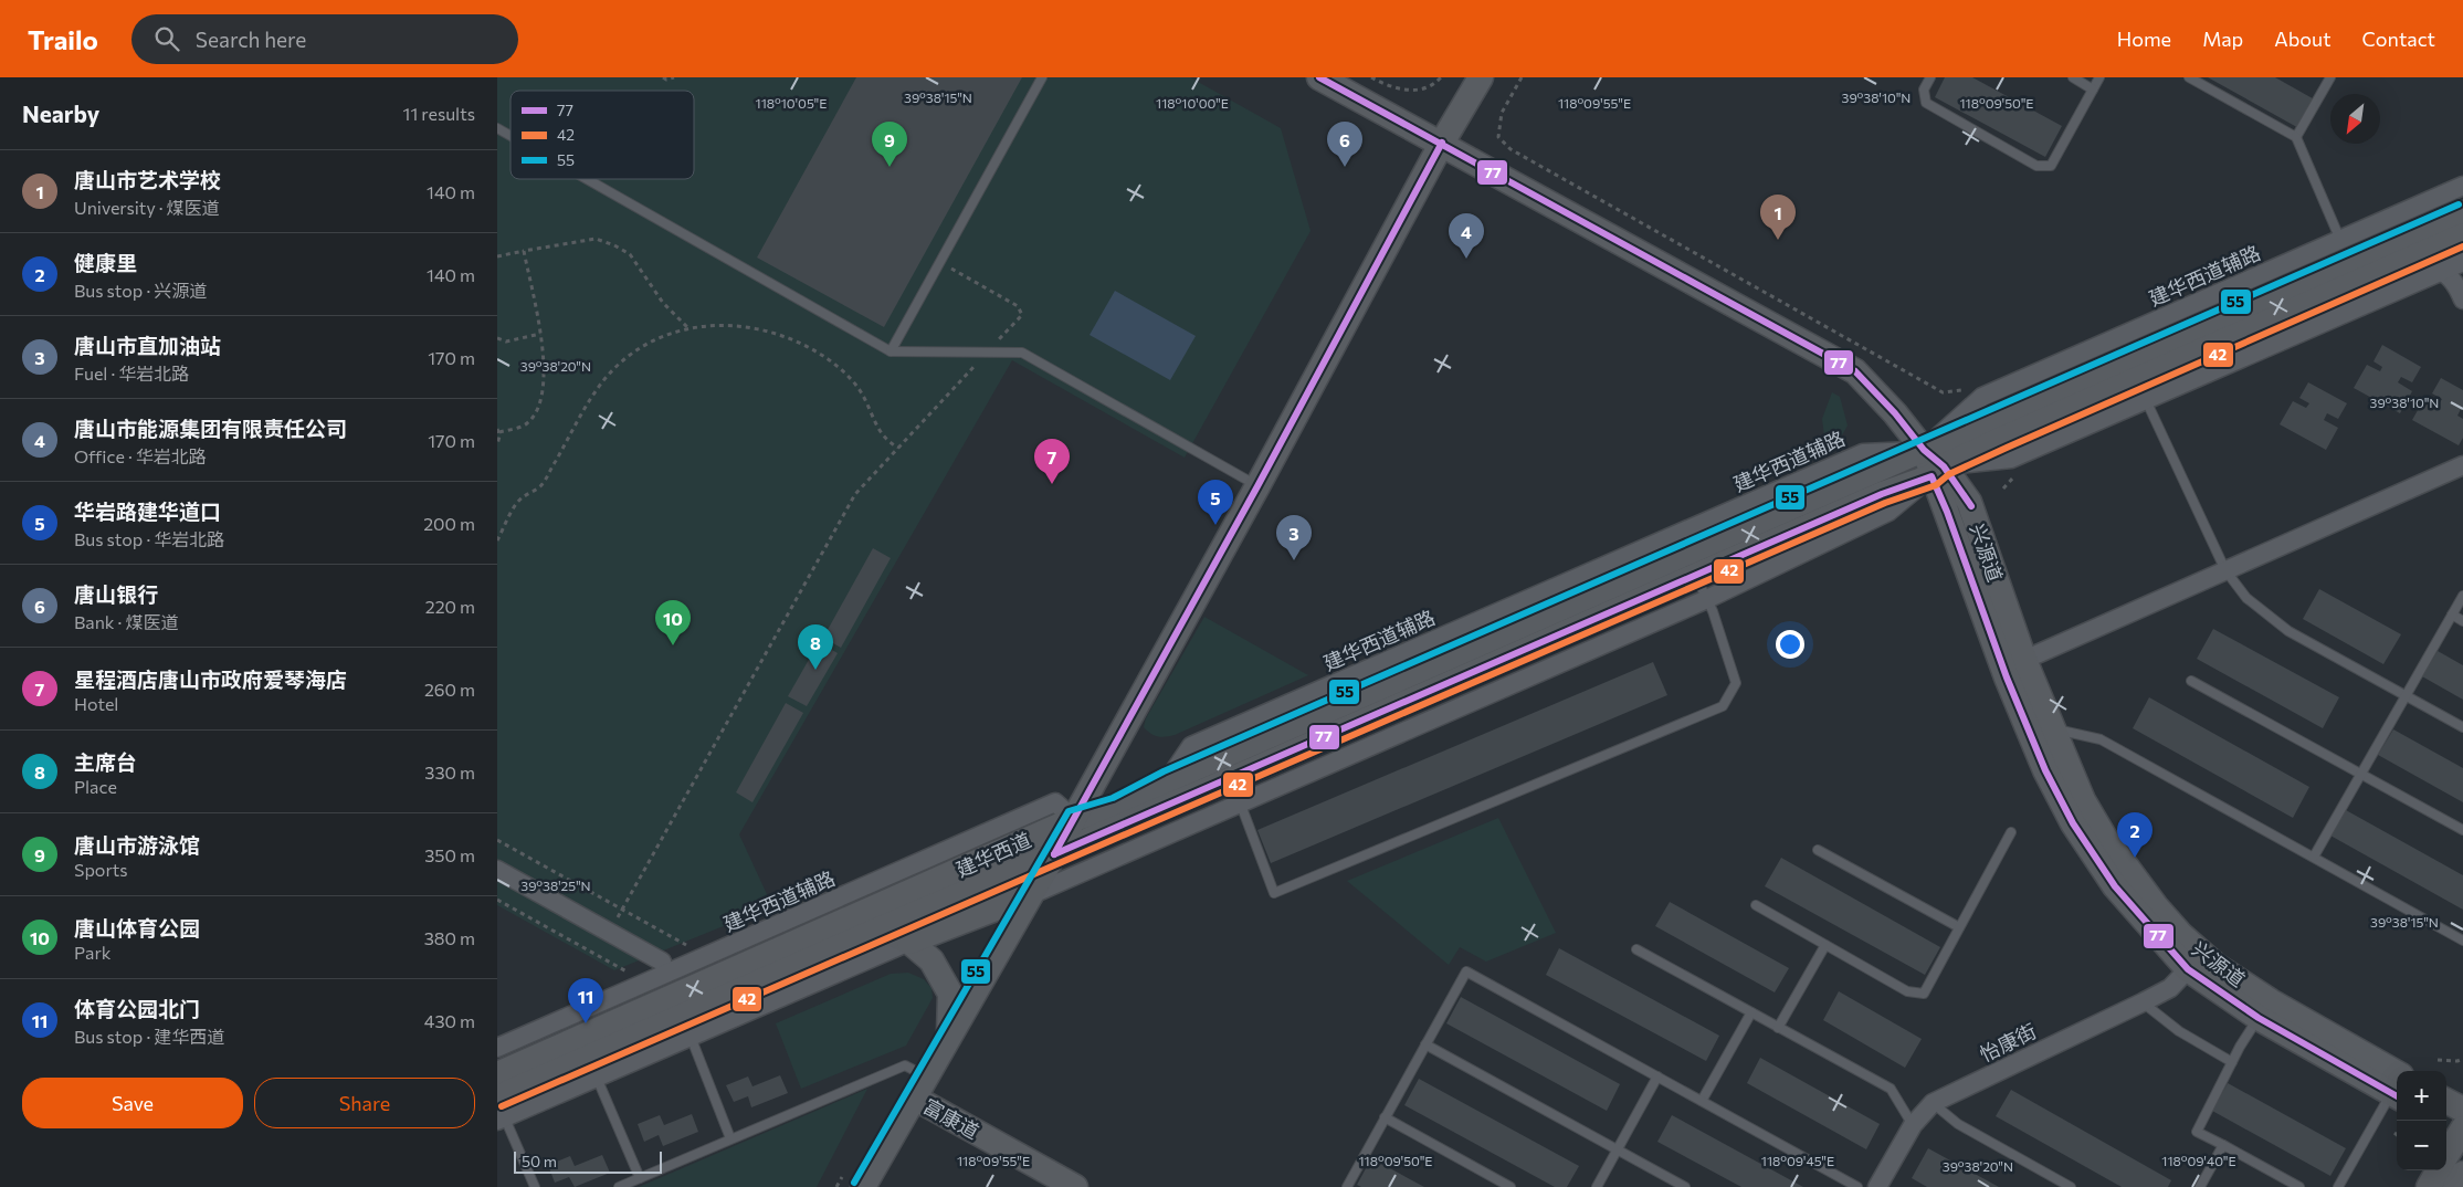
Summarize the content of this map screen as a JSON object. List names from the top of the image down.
{
  "streets": {
    "main road": ["兴源道", "建华西道", "富康道"],
    "street": ["建华西道辅路", "怡康街"]
  },
  "crossings": [
    ["建华西道辅路", "兴源道"],
    ["建华西道辅路", "建华西道"],
    ["兴源道", "建华西道"],
    ["兴源道", "怡康街"]
  ],
  "lines": ["transit line 77", "transit line 55", "transit line 42"],
  "legend": ["77", "42", "55"],
  "scale_bar": "50 m",
  "north": "bottom left",
  "page": {
    "header": "Trailo",
    "search": "Search here",
    "nav": [
      "Home",
      "Map",
      "About",
      "Contact"
    ],
    "heading": ["Nearby", "11 results"],
    "pins": [
      "6",
      "9",
      "1",
      "4",
      "7",
      "5",
      "3",
      "10",
      "8",
      "2",
      "11"
    ],
    "list": [
      {
        "mark": "1",
        "name": "唐山市艺术学校",
        "note": "University · 煤医道",
        "value": "140 m"
      },
      {
        "mark": "2",
        "name": "健康里",
        "note": "Bus stop · 兴源道",
        "value": "140 m"
      },
      {
        "mark": "3",
        "name": "唐山市直加油站",
        "note": "Fuel · 华岩北路",
        "value": "170 m"
      },
      {
        "mark": "4",
        "name": "唐山市能源集团有限责任公司",
        "note": "Office · 华岩北路",
        "value": "170 m"
      },
      {
        "mark": "5",
        "name": "华岩路建华道口",
        "note": "Bus stop · 华岩北路",
        "value": "200 m"
      },
      {
        "mark": "6",
        "name": "唐山银行",
        "note": "Bank · 煤医道",
        "value": "220 m"
      },
      {
        "mark": "7",
        "name": "星程酒店唐山市政府爱琴海店",
        "note": "Hotel",
        "value": "260 m"
      },
      {
        "mark": "8",
        "name": "主席台",
        "note": "Place",
        "value": "330 m"
      },
      {
        "mark": "9",
        "name": "唐山市游泳馆",
        "note": "Sports",
        "value": "350 m"
      },
      {
        "mark": "10",
        "name": "唐山体育公园",
        "note": "Park",
        "value": "380 m"
      },
      {
        "mark": "11",
        "name": "体育公园北门",
        "note": "Bus stop · 建华西道",
        "value": "430 m"
      }
    ],
    "buttons": ["Save", "Share"],
    "map_buttons": ["+", "−"],
    "scale": "50 m"
  },
  "coordinates": [
    "39°38'15\"N",
    "39°38'10\"N",
    "118°10'05\"E",
    "118°10'00\"E",
    "118°09'55\"E",
    "118°09'50\"E",
    "39°38'20\"N",
    "39°38'25\"N",
    "118°09'45\"E",
    "118°09'40\"E"
  ]
}
